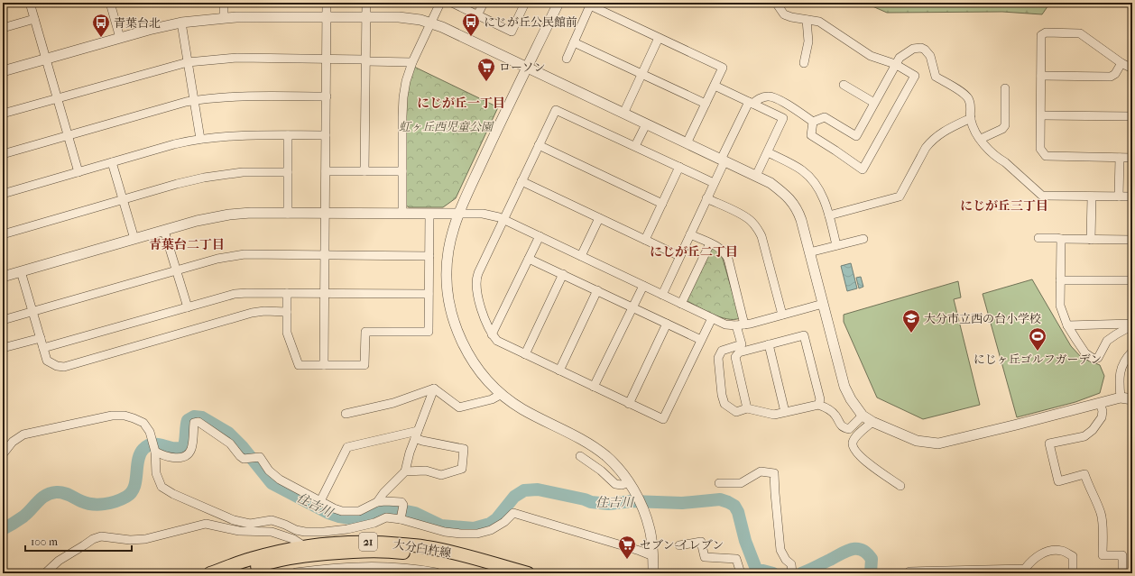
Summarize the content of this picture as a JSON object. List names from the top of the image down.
{
  "streets": {
    "main road": ["21", "大分臼杵線"]
  },
  "districts": [
    "にじが丘一丁目",
    "にじが丘三丁目",
    "青葉台二丁目",
    "にじが丘二丁目"
  ],
  "water": ["住吉川"],
  "parks": ["虹ヶ丘西児童公園"],
  "places": {
    "bus stop": ["にじが丘公民館前", "青葉台北"],
    "supermarket": ["ローソン", "セブン-イレブン"],
    "school or university": ["大分市立西の台小学校"],
    "sports": ["にじヶ丘ゴルフガーデン"]
  },
  "scale_bar": "100 m"
}
